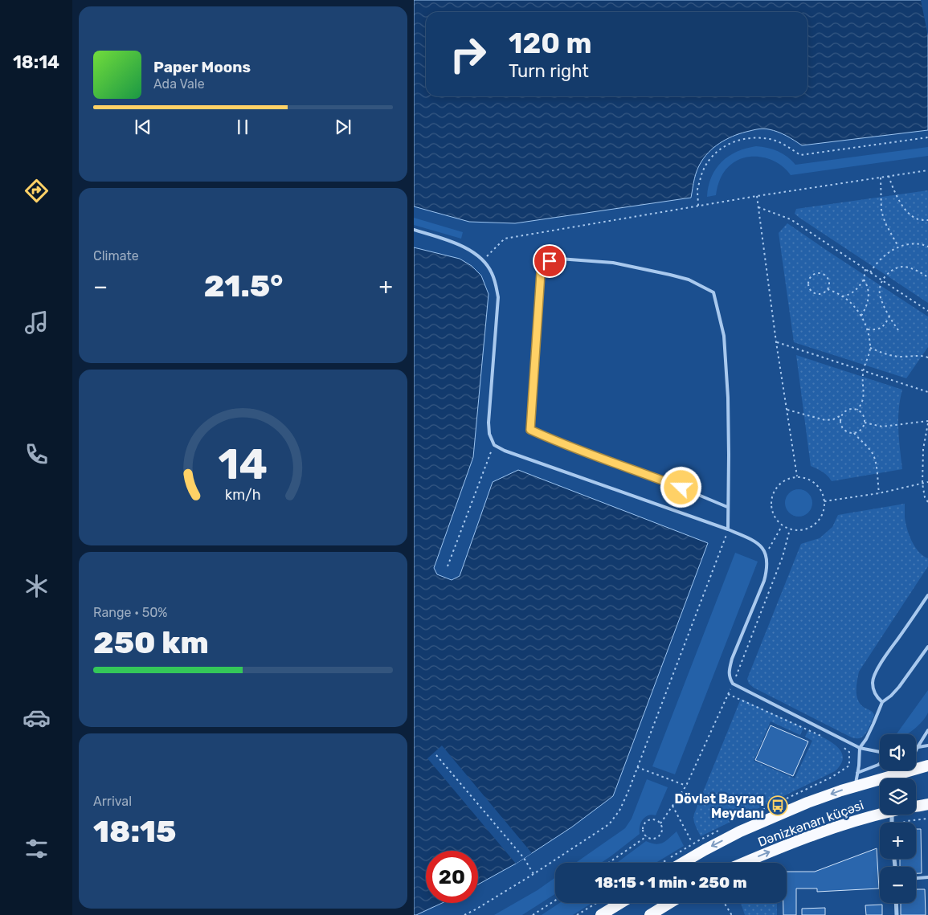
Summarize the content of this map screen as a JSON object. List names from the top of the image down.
{
  "streets": {
    "highway": ["Dənizkənarı küçəsi"]
  },
  "places": {
    "bus stop": ["Dövlət Bayraq Meydanı"]
  },
  "page": {
    "tabs": "18:14",
    "turn": ["120 m", "Turn right"],
    "song": ["Paper Moons", "Ada Vale"],
    "tile": [
      "Climate",
      ["Range · 50%", "250 km"],
      ["Arrival", "18:15"]
    ],
    "heat": ["−", "21.5°", "+"],
    "map_buttons": ["+", "−"],
    "limit": "20",
    "trip": "18:15 · 1 min · 250 m",
    "gauge": ["14", "km/h"]
  }
}
